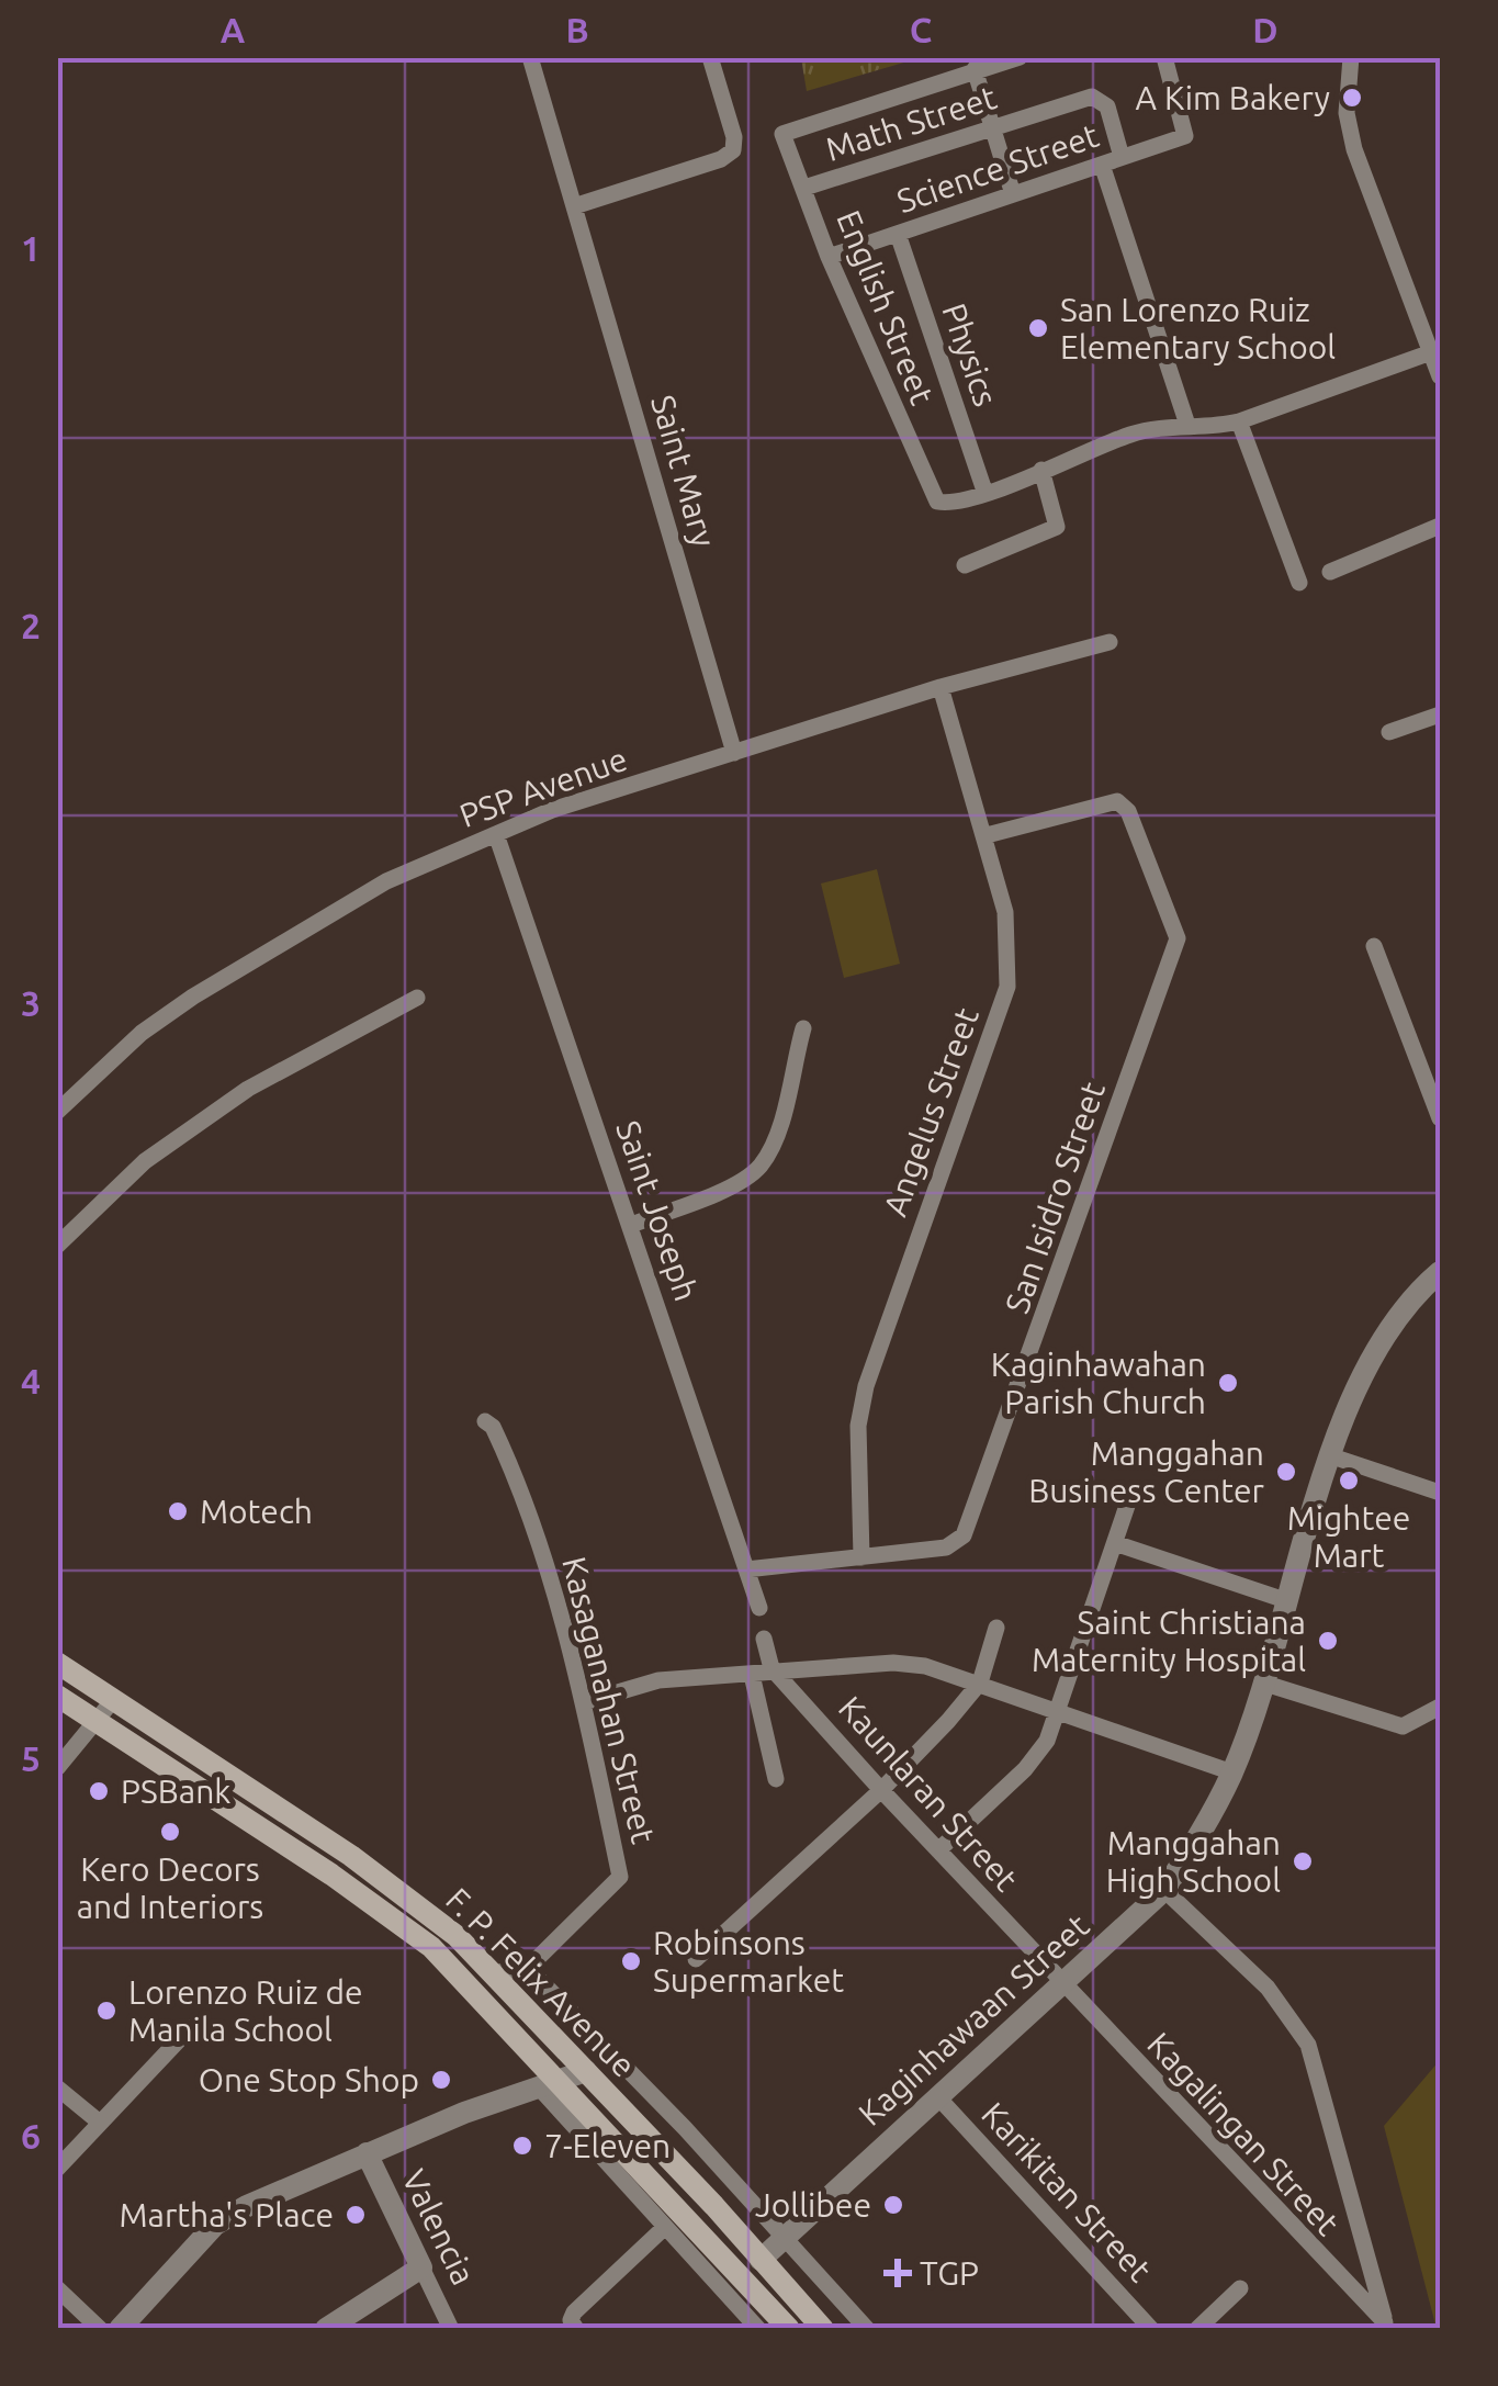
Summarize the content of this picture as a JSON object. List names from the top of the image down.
{
  "streets": {
    "main road": ["F. P. Felix Avenue"],
    "street": [
      "Math Street",
      "Science Street",
      "English Street",
      "Physics",
      "Saint Mary",
      "PSP Avenue",
      "Angelus Street",
      "San Isidro Street",
      "Saint Joseph",
      "Kasaganahan Street",
      "Kaunlaran Street",
      "Kaginhawaan Street",
      "Kagalingan Street",
      "Karikitan Street",
      "Valencia"
    ]
  },
  "crossings": [
    ["Math Street", "Science Street"],
    ["Math Street", "English Street"],
    ["Science Street", "English Street"],
    ["Science Street", "Physics"],
    ["English Street", "Physics"],
    ["Saint Mary", "PSP Avenue"],
    ["PSP Avenue", "Angelus Street"],
    ["PSP Avenue", "Saint Joseph"],
    ["Angelus Street", "San Isidro Street"],
    ["San Isidro Street", "Saint Joseph"],
    ["Kaunlaran Street", "Kaginhawaan Street"],
    ["Kaunlaran Street", "Kagalingan Street"],
    ["F. P. Felix Avenue", "Kaginhawaan Street"],
    ["Kaginhawaan Street", "Kagalingan Street"],
    ["Kaginhawaan Street", "Karikitan Street"]
  ],
  "places": {
    "other": [
      "A Kim Bakery",
      "San Lorenzo Ruiz Elementary School",
      "Kaginhawahan Parish Church",
      "Manggahan Business Center",
      "Mightee Mart",
      "Motech",
      "Saint Christiana Maternity Hospital",
      "PSBank",
      "Kero Decors and Interiors",
      "Manggahan High School",
      "Robinsons Supermarket",
      "Lorenzo Ruiz de Manila School",
      "One Stop Shop",
      "7-Eleven",
      "Jollibee",
      "Martha's Place"
    ],
    "health": ["TGP"]
  },
  "grid": {
    "columns": [
      "A",
      "B",
      "C",
      "D"
    ],
    "rows": [
      "1",
      "2",
      "3",
      "4",
      "5",
      "6"
    ]
  }
}
